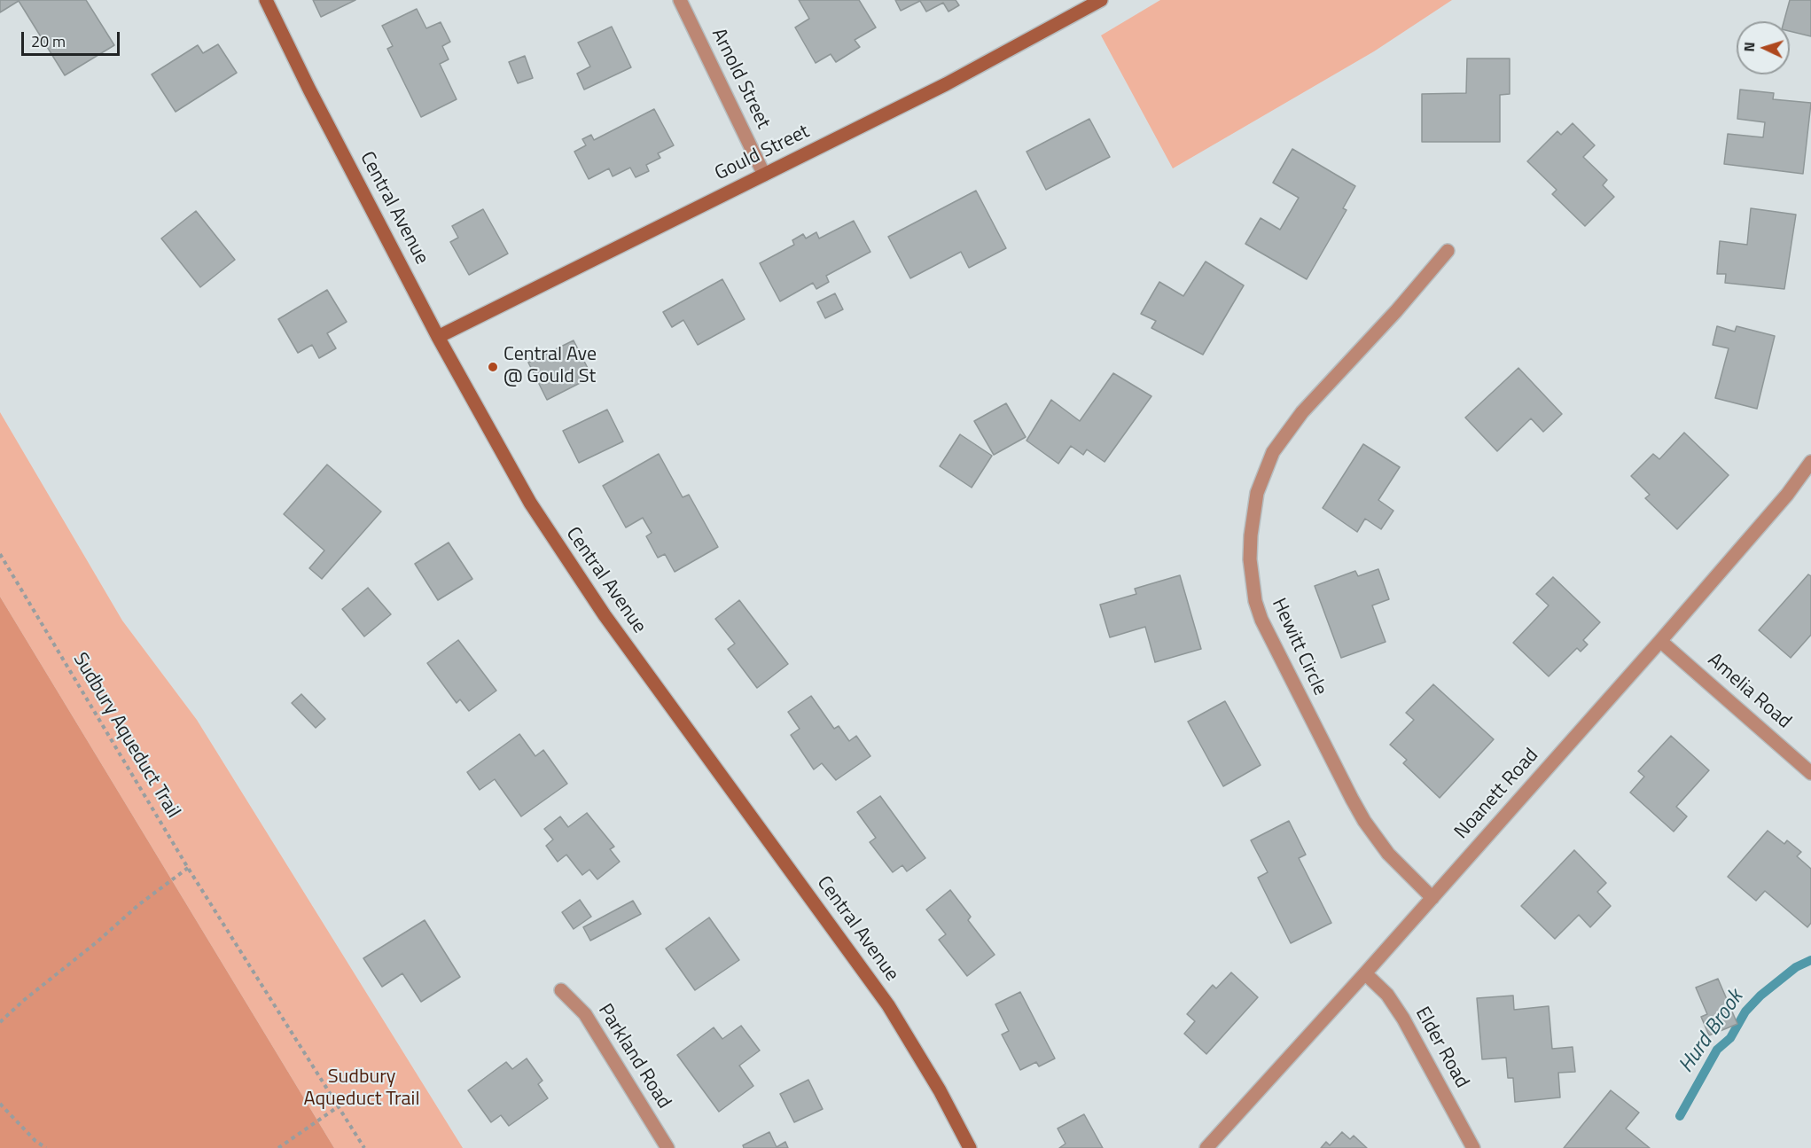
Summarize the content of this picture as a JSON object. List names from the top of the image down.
{
  "streets": {
    "main road": ["Gould Street", "Central Avenue"],
    "street": [
      "Arnold Street",
      "Hewitt Circle",
      "Amelia Road",
      "Noanett Road",
      "Elder Road",
      "Parkland Road"
    ],
    "path": ["Sudbury Aqueduct Trail"]
  },
  "crossings": [
    ["Arnold Street", "Gould Street"],
    ["Gould Street", "Central Avenue"],
    ["Hewitt Circle", "Noanett Road"],
    ["Amelia Road", "Noanett Road"],
    ["Noanett Road", "Elder Road"]
  ],
  "water": ["Hurd Brook"],
  "parks": ["Sudbury Aqueduct Trail"],
  "places": ["Central Ave @ Gould St"],
  "scale_bar": "20 m",
  "north": "left"
}
